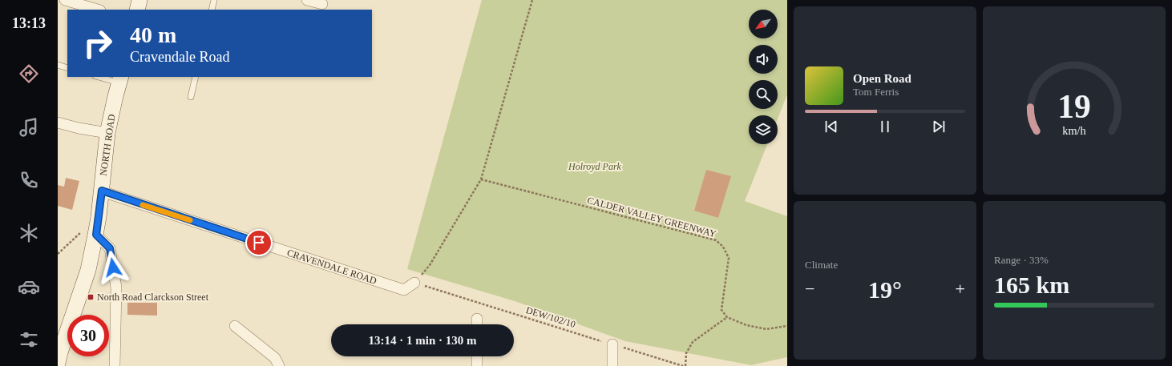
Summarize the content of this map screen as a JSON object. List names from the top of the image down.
{
  "streets": {
    "street": ["NORTH ROAD", "CRAVENDALE ROAD"],
    "path": ["CALDER VALLEY GREENWAY", "DEW/102/10"]
  },
  "crossings": [
    ["NORTH ROAD", "CRAVENDALE ROAD"],
    ["CRAVENDALE ROAD", "DEW/102/10"]
  ],
  "parks": ["Holroyd Park"],
  "places": {
    "transit": ["North Road Clarckson Street"]
  },
  "north": "bottom left",
  "page": {
    "tabs": "13:13",
    "turn": ["40 m", "Cravendale Road"],
    "song": ["Open Road", "Tom Ferris"],
    "tile": [
      "Climate",
      ["Range · 33%", "165 km"]
    ],
    "heat": ["−", "19°", "+"],
    "limit": "30",
    "trip": "13:14 · 1 min · 130 m",
    "gauge": ["19", "km/h"]
  }
}
